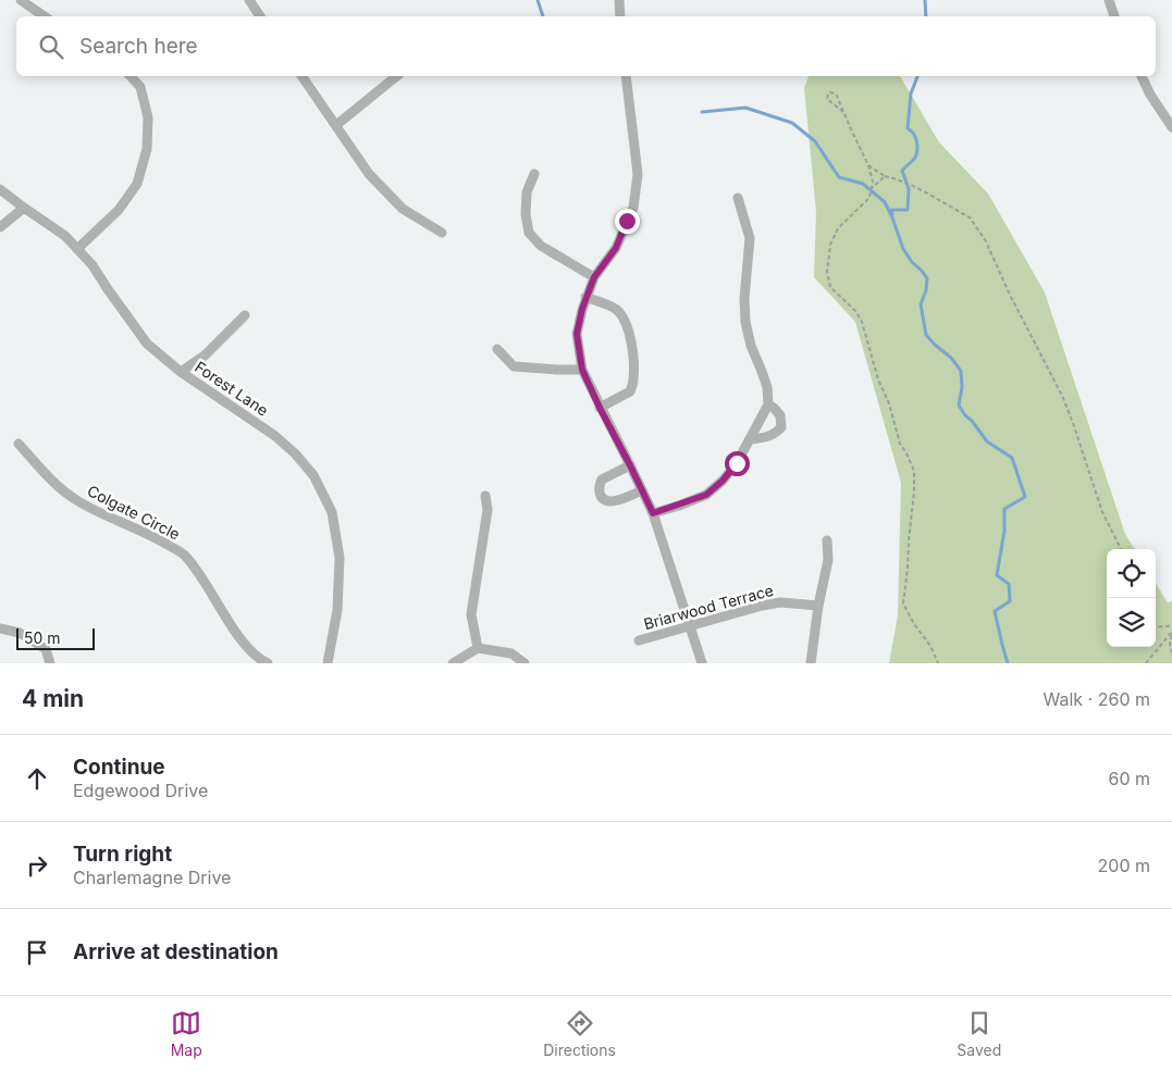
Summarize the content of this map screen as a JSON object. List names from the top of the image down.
{
  "streets": {
    "street": ["Forest Lane", "Colgate Circle", "Briarwood Terrace"]
  },
  "scale_bar": "50 m",
  "page": {
    "search": "Search here",
    "scale": "50 m",
    "heading": ["4 min", "Walk · 260 m"],
    "list": [
      ["Continue", "Edgewood Drive", "60 m"],
      ["Turn right", "Charlemagne Drive", "200 m"],
      "Arrive at destination"
    ],
    "nav": ["Map", "Directions", "Saved"]
  }
}
